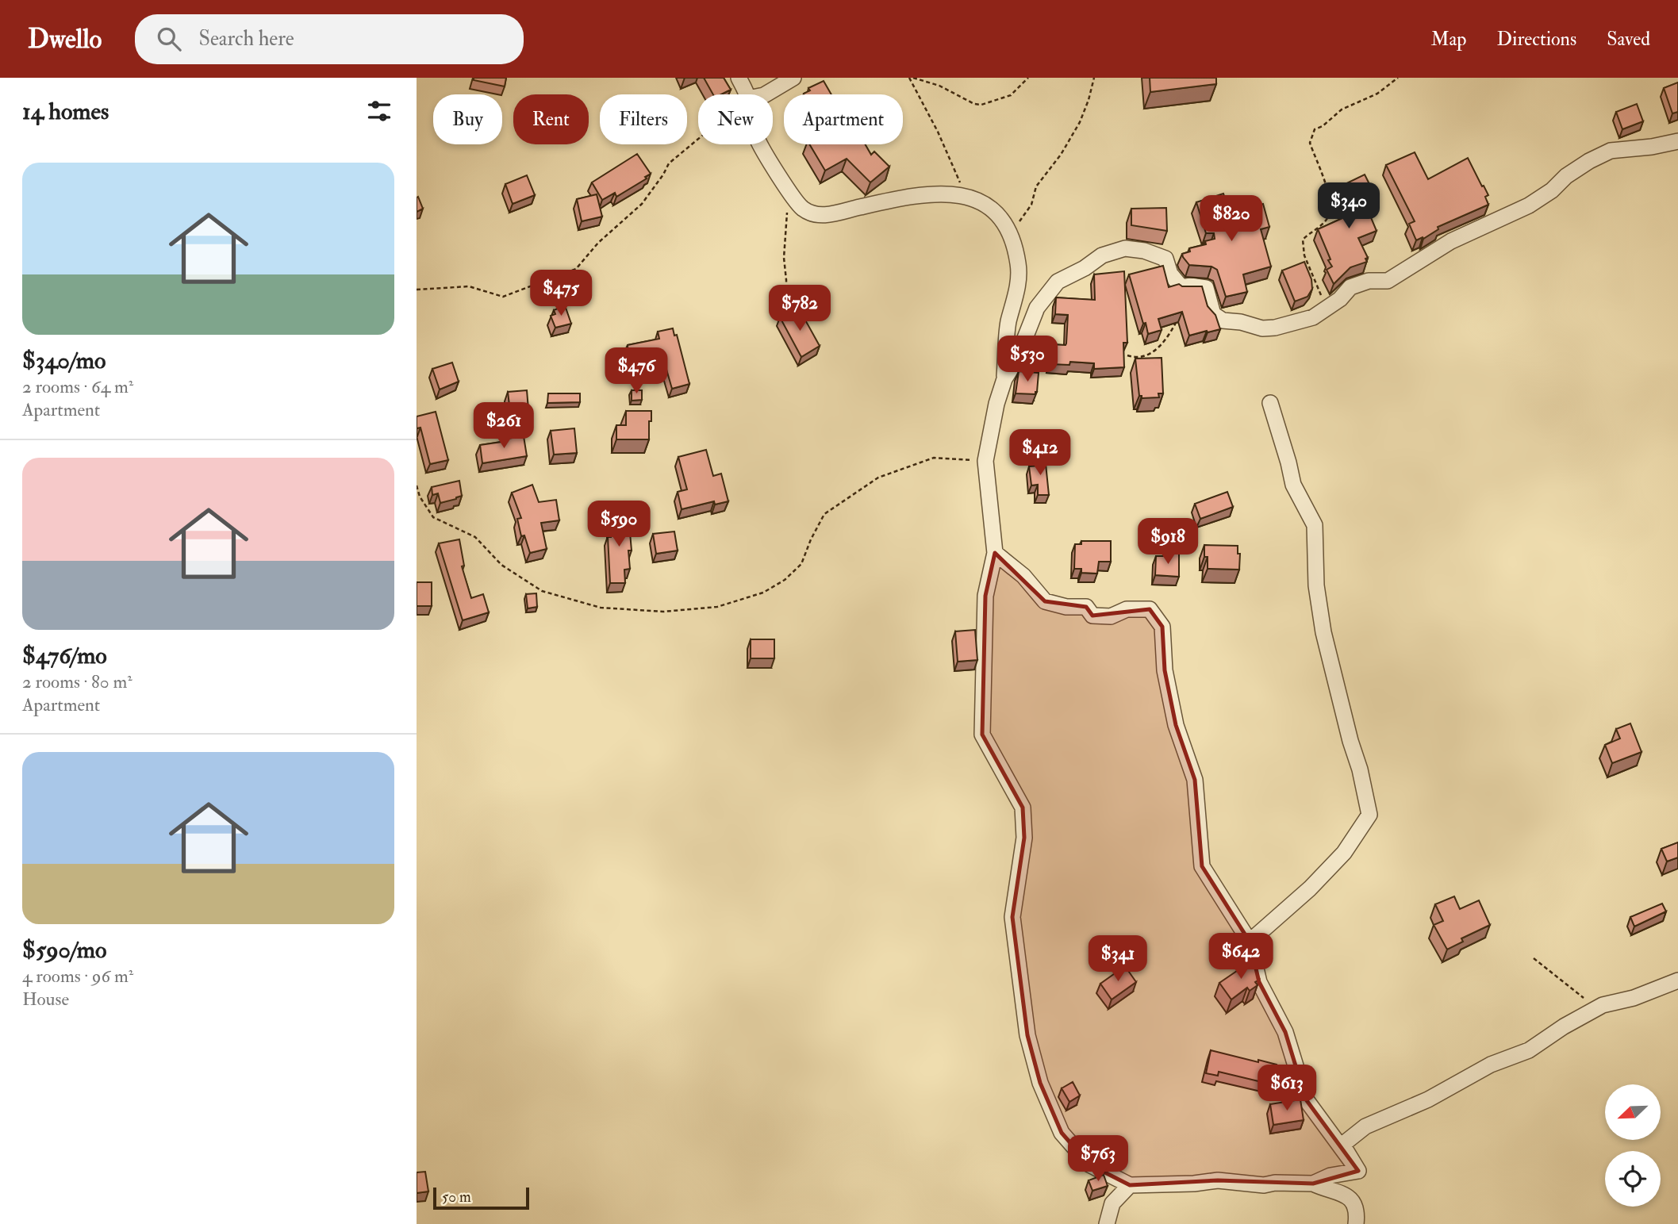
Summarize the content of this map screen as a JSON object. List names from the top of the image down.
{
  "scale_bar": "50 m",
  "north": "bottom left",
  "page": {
    "header": "Dwello",
    "search": "Search here",
    "nav": ["Map", "Directions", "Saved"],
    "heading": "14 homes",
    "chip": [
      "Buy",
      "Rent",
      "Filters",
      "New",
      "Apartment"
    ],
    "list": [
      {
        "name": "$340/mo",
        "note": "2 rooms · 64 m² · Apartment"
      },
      {
        "name": "$476/mo",
        "note": "2 rooms · 80 m² · Apartment"
      },
      {
        "name": "$590/mo",
        "note": "4 rooms · 96 m² · House"
      }
    ],
    "price": [
      "$340",
      "$820",
      "$475",
      "$782",
      "$530",
      "$476",
      "$261",
      "$412",
      "$590",
      "$918",
      "$642",
      "$341",
      "$613",
      "$763"
    ],
    "scale": "50 m"
  }
}
